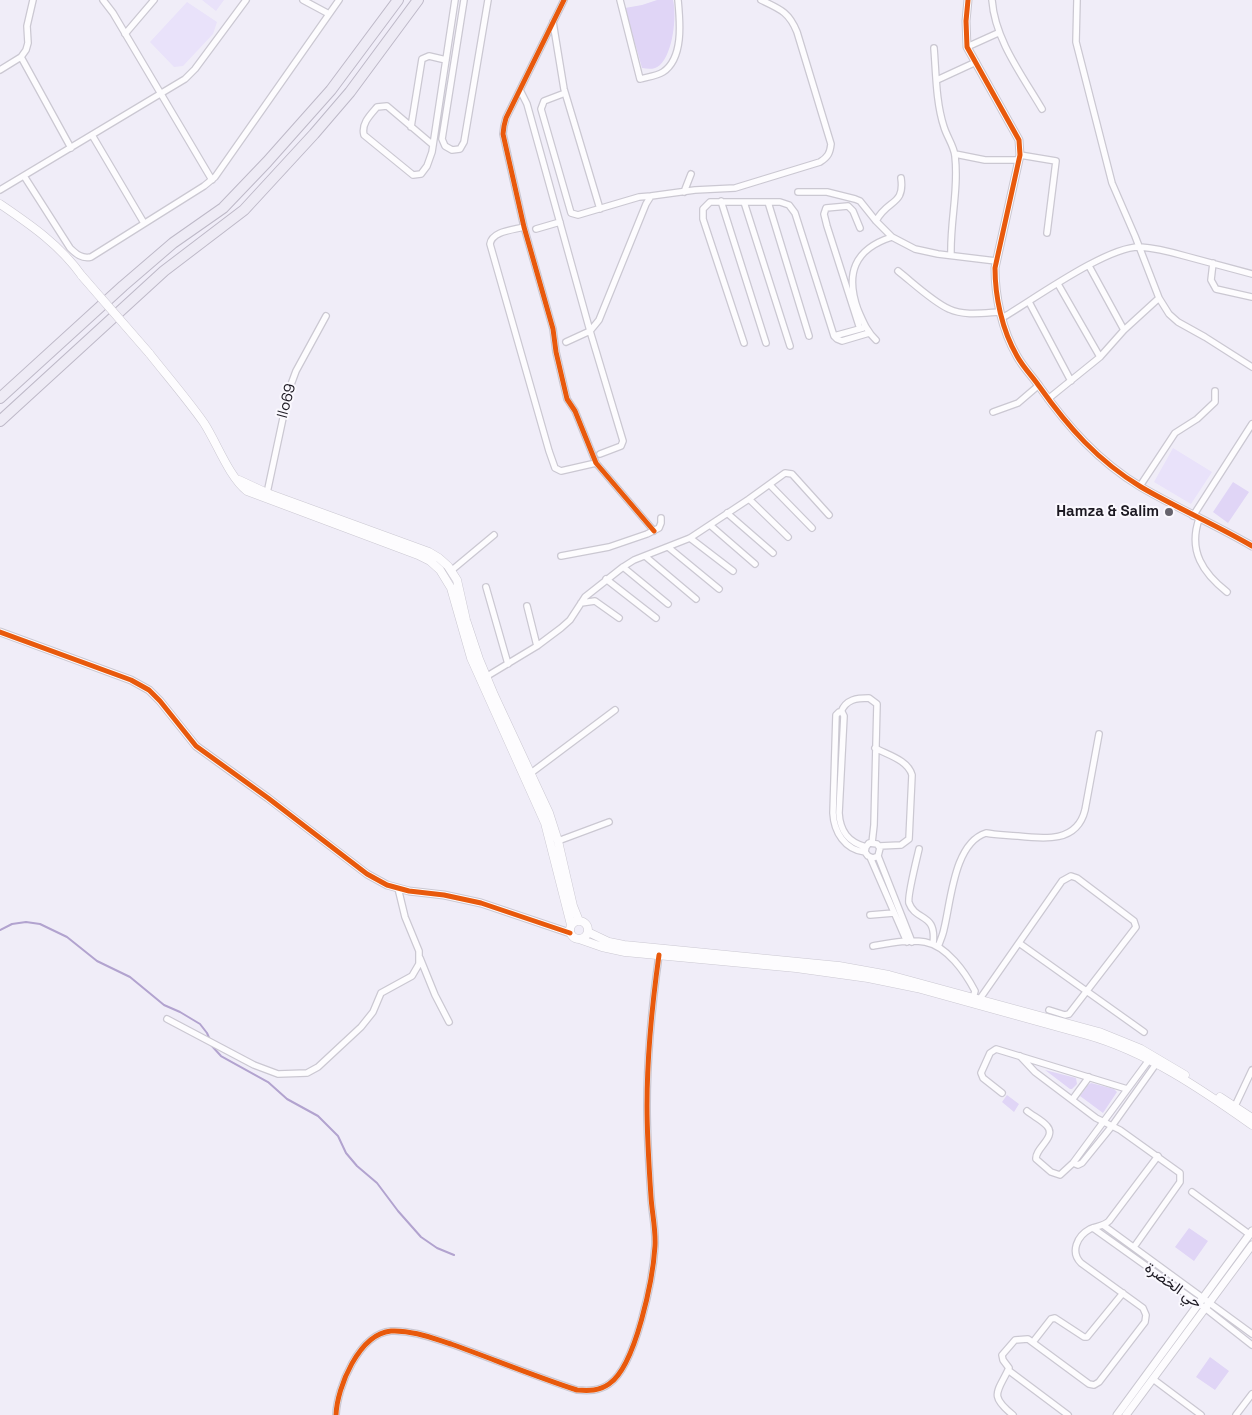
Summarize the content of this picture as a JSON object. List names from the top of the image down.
{
  "streets": {
    "street": ["Ilo69", "حي الخضرة"]
  },
  "places": ["Hamza & Salim"]
}
